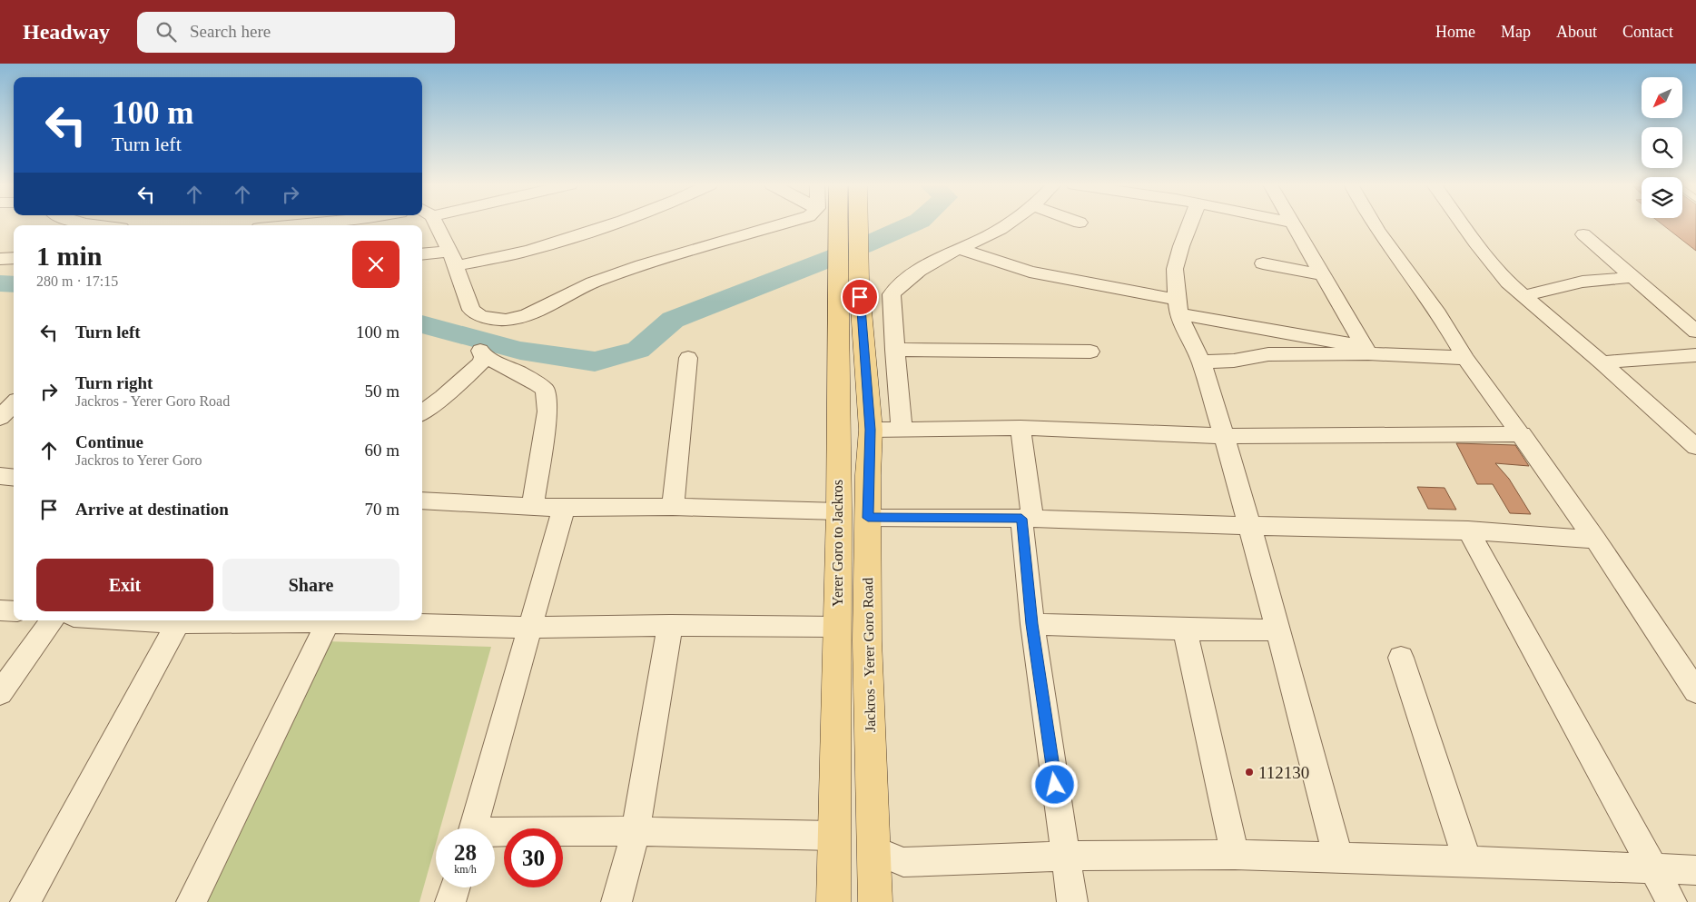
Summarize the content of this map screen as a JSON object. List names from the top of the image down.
{
  "streets": {
    "main road": ["Yerer Goro to Jackros", "Jackros - Yerer Goro Road"]
  },
  "places": ["112130"],
  "north": "bottom left",
  "page": {
    "header": "Headway",
    "search": "Search here",
    "nav": [
      "Home",
      "Map",
      "About",
      "Contact"
    ],
    "turn": ["100 m", "Turn left"],
    "heading": ["1 min", "280 m · 17:15"],
    "list": [
      {
        "name": "Turn left",
        "value": "100 m"
      },
      {
        "name": "Turn right",
        "note": "Jackros - Yerer Goro Road",
        "value": "50 m"
      },
      {
        "name": "Continue",
        "note": "Jackros to Yerer Goro",
        "value": "60 m"
      },
      {
        "name": "Arrive at destination",
        "value": "70 m"
      }
    ],
    "buttons": ["Exit", "Share"],
    "speed": "28 km/h",
    "limit": "30"
  }
}
